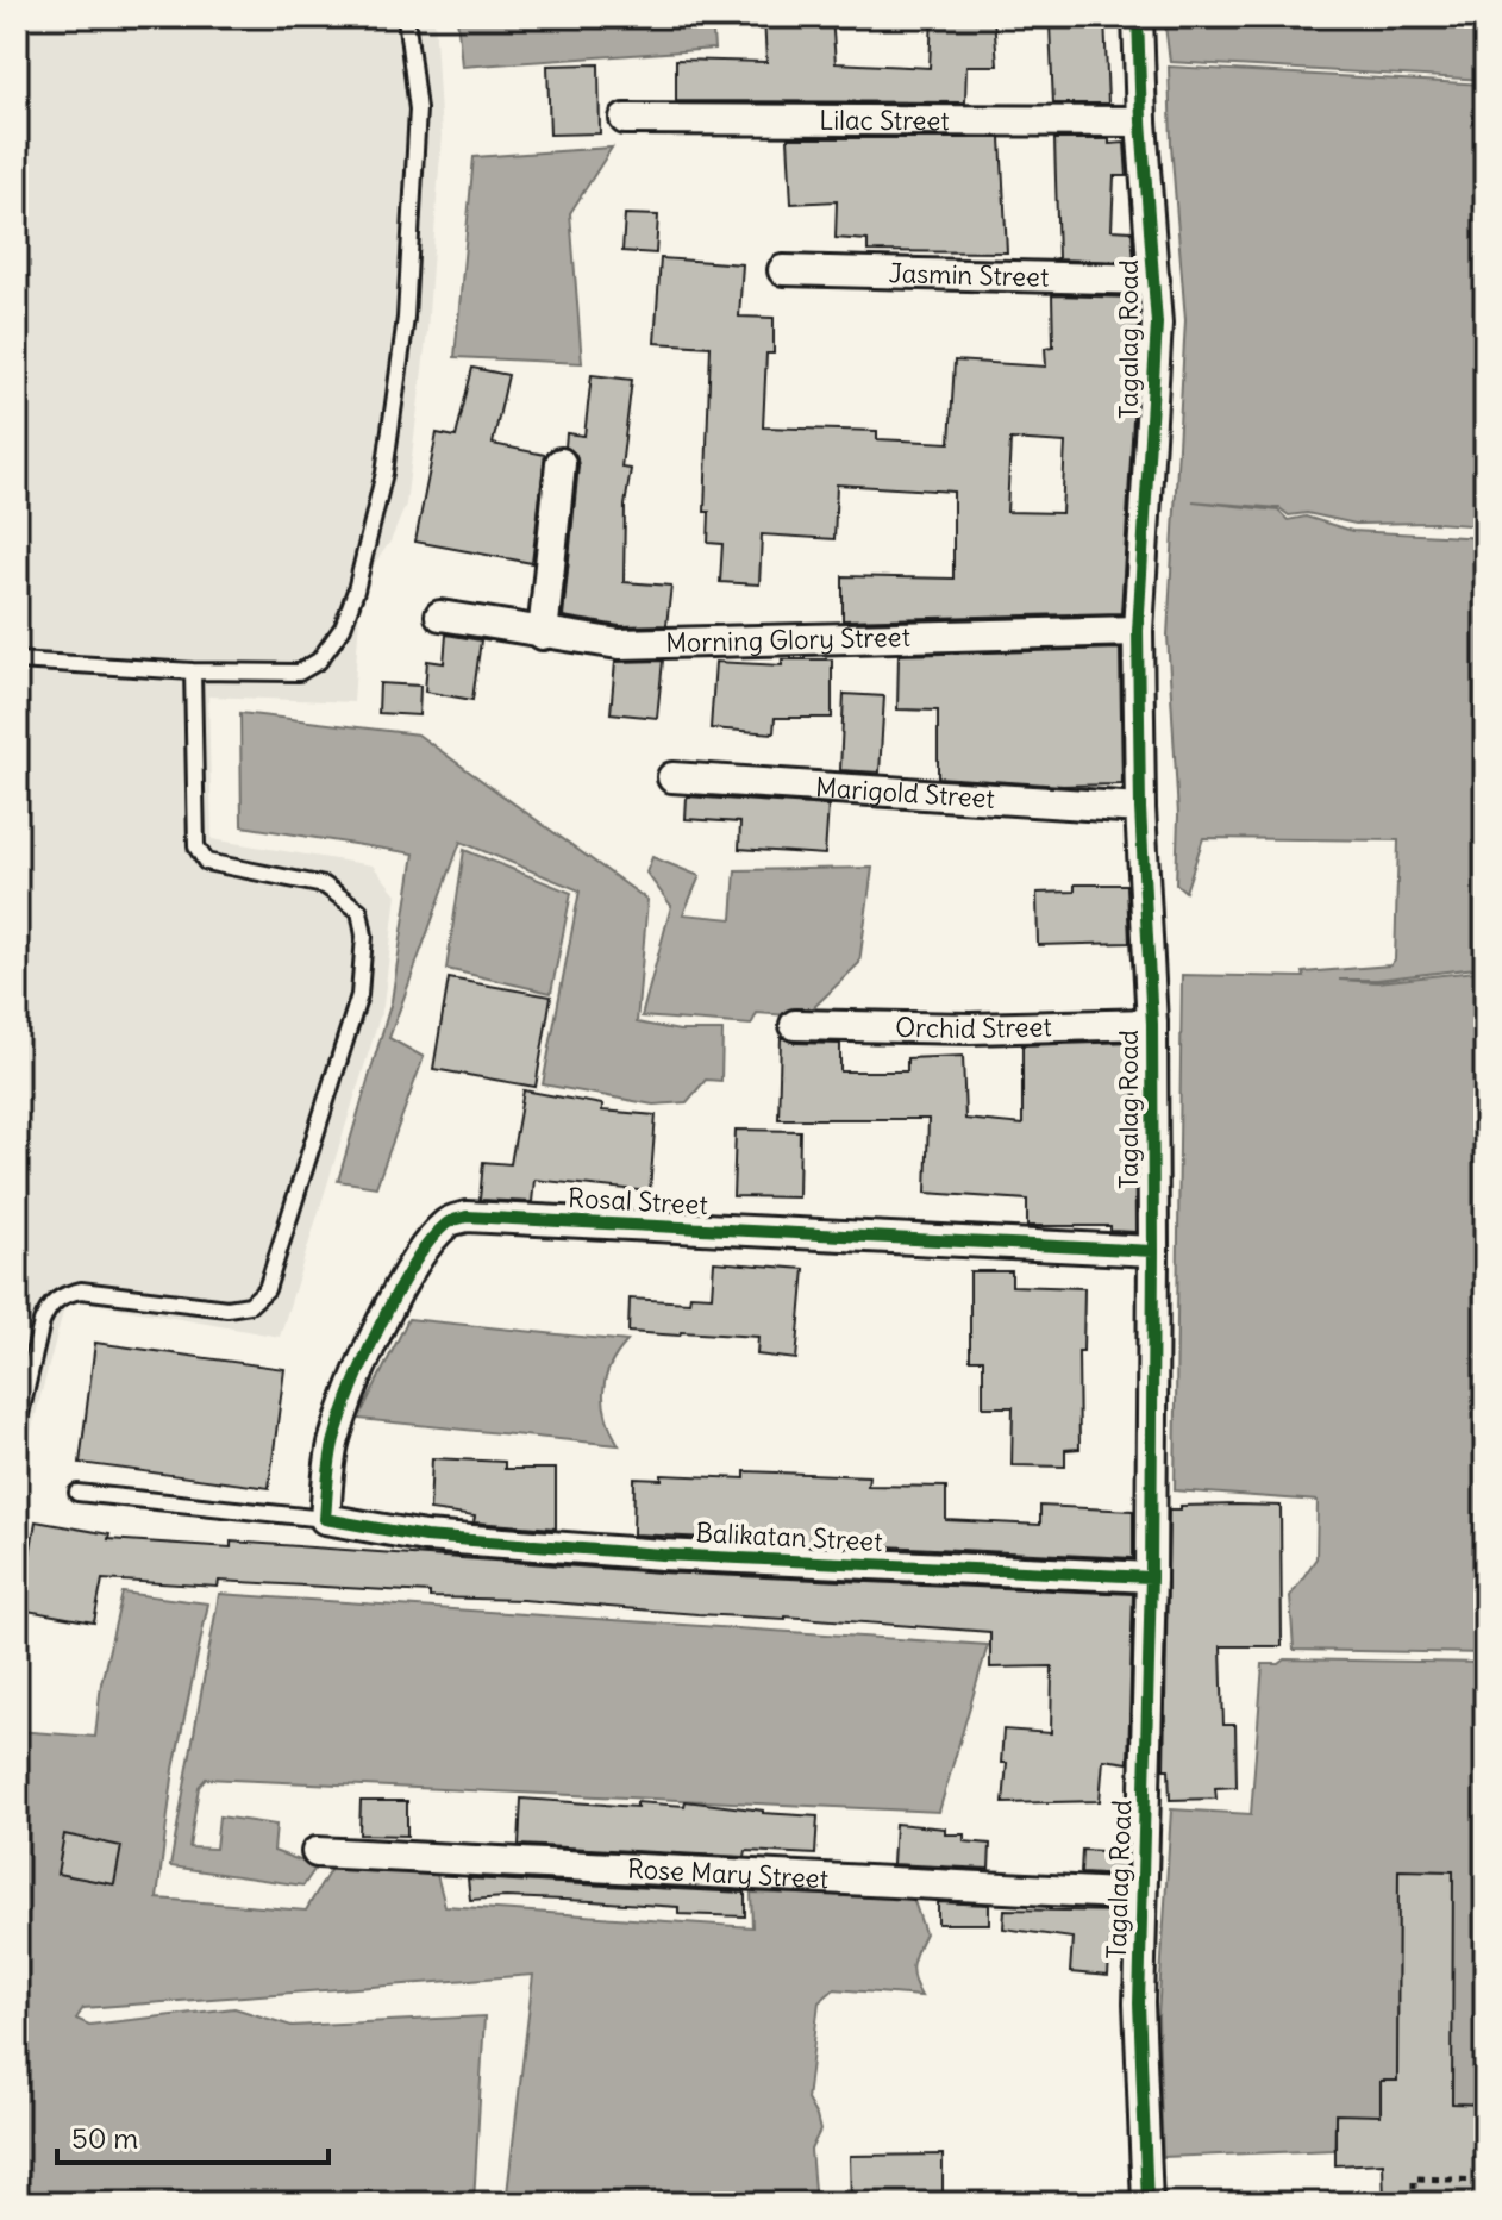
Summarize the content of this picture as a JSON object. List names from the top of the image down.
{
  "streets": {
    "street": [
      "Lilac Street",
      "Jasmin Street",
      "Tagalag Road",
      "Morning Glory Street",
      "Marigold Street",
      "Orchid Street",
      "Rosal Street",
      "Balikatan Street",
      "Rose Mary Street"
    ]
  },
  "crossings": [
    ["Lilac Street", "Tagalag Road"],
    ["Jasmin Street", "Tagalag Road"],
    ["Tagalag Road", "Morning Glory Street"],
    ["Tagalag Road", "Marigold Street"],
    ["Tagalag Road", "Orchid Street"],
    ["Tagalag Road", "Rosal Street"],
    ["Tagalag Road", "Balikatan Street"],
    ["Tagalag Road", "Rose Mary Street"],
    ["Rosal Street", "Balikatan Street"]
  ],
  "scale_bar": "50 m"
}
